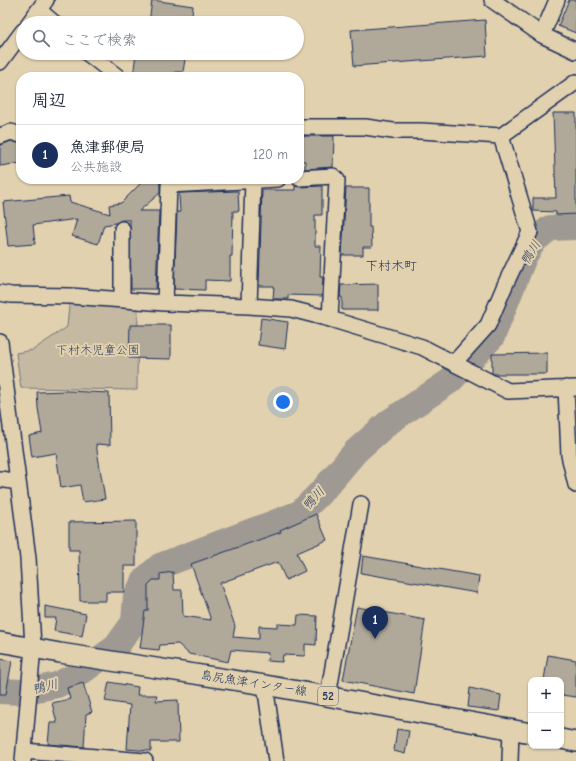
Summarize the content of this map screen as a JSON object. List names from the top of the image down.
{
  "streets": {
    "main road": ["島尻魚津インター線", "52"]
  },
  "districts": ["下村木町"],
  "water": ["鴨川"],
  "parks": ["下村木児童公園"],
  "page": {
    "search": "ここで検索",
    "heading": "周辺",
    "list": [
      {
        "mark": "1",
        "name": "魚津郵便局",
        "note": "公共施設",
        "value": "120 m"
      }
    ],
    "pins": "1",
    "map_buttons": ["+", "−"]
  }
}
